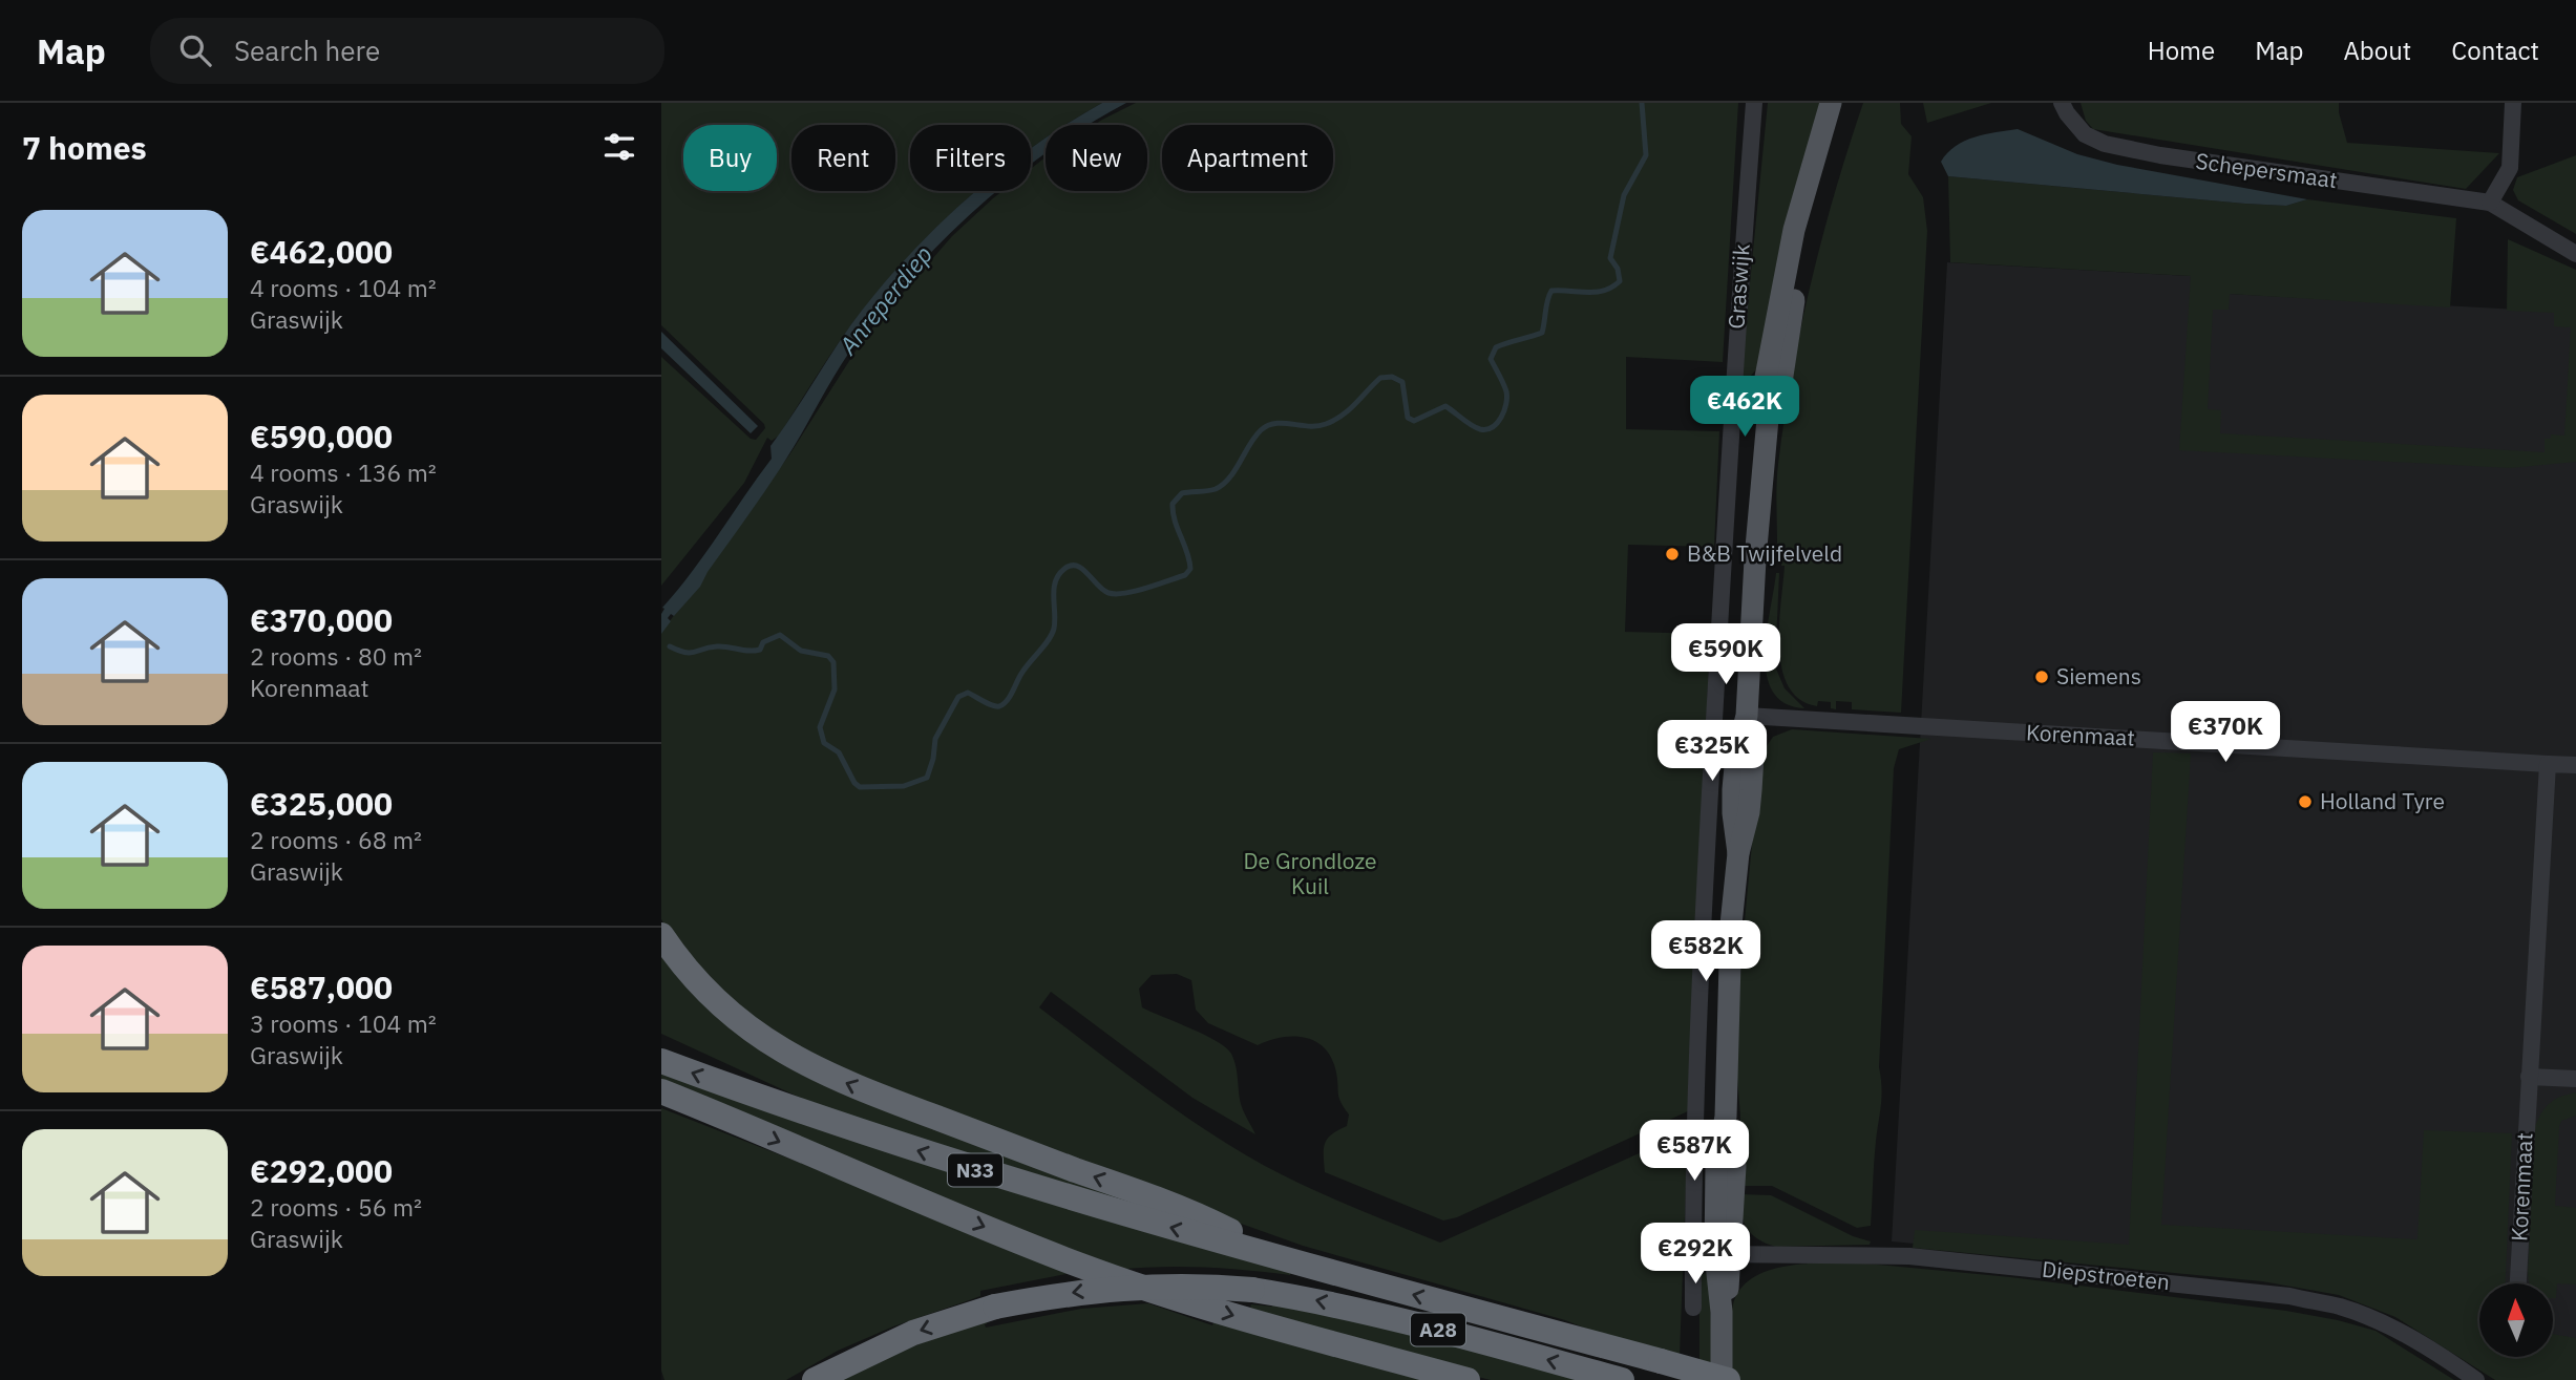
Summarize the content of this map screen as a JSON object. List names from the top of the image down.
{
  "streets": {
    "highway": ["N33", "A28"],
    "main road": ["Graswijk"],
    "street": ["Schepersmaat", "Korenmaat", "Diepstroeten"]
  },
  "crossings": [
    ["Graswijk", "Korenmaat"],
    ["Graswijk", "Diepstroeten"]
  ],
  "water": ["Anreperdiep"],
  "parks": ["De Grondloze Kuil"],
  "places": ["B&B Twijfelveld", "Siemens", "Holland Tyre"],
  "north": "top",
  "page": {
    "header": "Map",
    "search": "Search here",
    "nav": [
      "Home",
      "Map",
      "About",
      "Contact"
    ],
    "heading": "7 homes",
    "chip": [
      "Buy",
      "Rent",
      "Filters",
      "New",
      "Apartment"
    ],
    "list": [
      {
        "name": "€462,000",
        "note": "4 rooms · 104 m² · Graswijk"
      },
      {
        "name": "€590,000",
        "note": "4 rooms · 136 m² · Graswijk"
      },
      {
        "name": "€370,000",
        "note": "2 rooms · 80 m² · Korenmaat"
      },
      {
        "name": "€325,000",
        "note": "2 rooms · 68 m² · Graswijk"
      },
      {
        "name": "€587,000",
        "note": "3 rooms · 104 m² · Graswijk"
      },
      {
        "name": "€292,000",
        "note": "2 rooms · 56 m² · Graswijk"
      }
    ],
    "price": [
      "€462K",
      "€590K",
      "€370K",
      "€325K",
      "€582K",
      "€587K",
      "€292K"
    ]
  }
}
